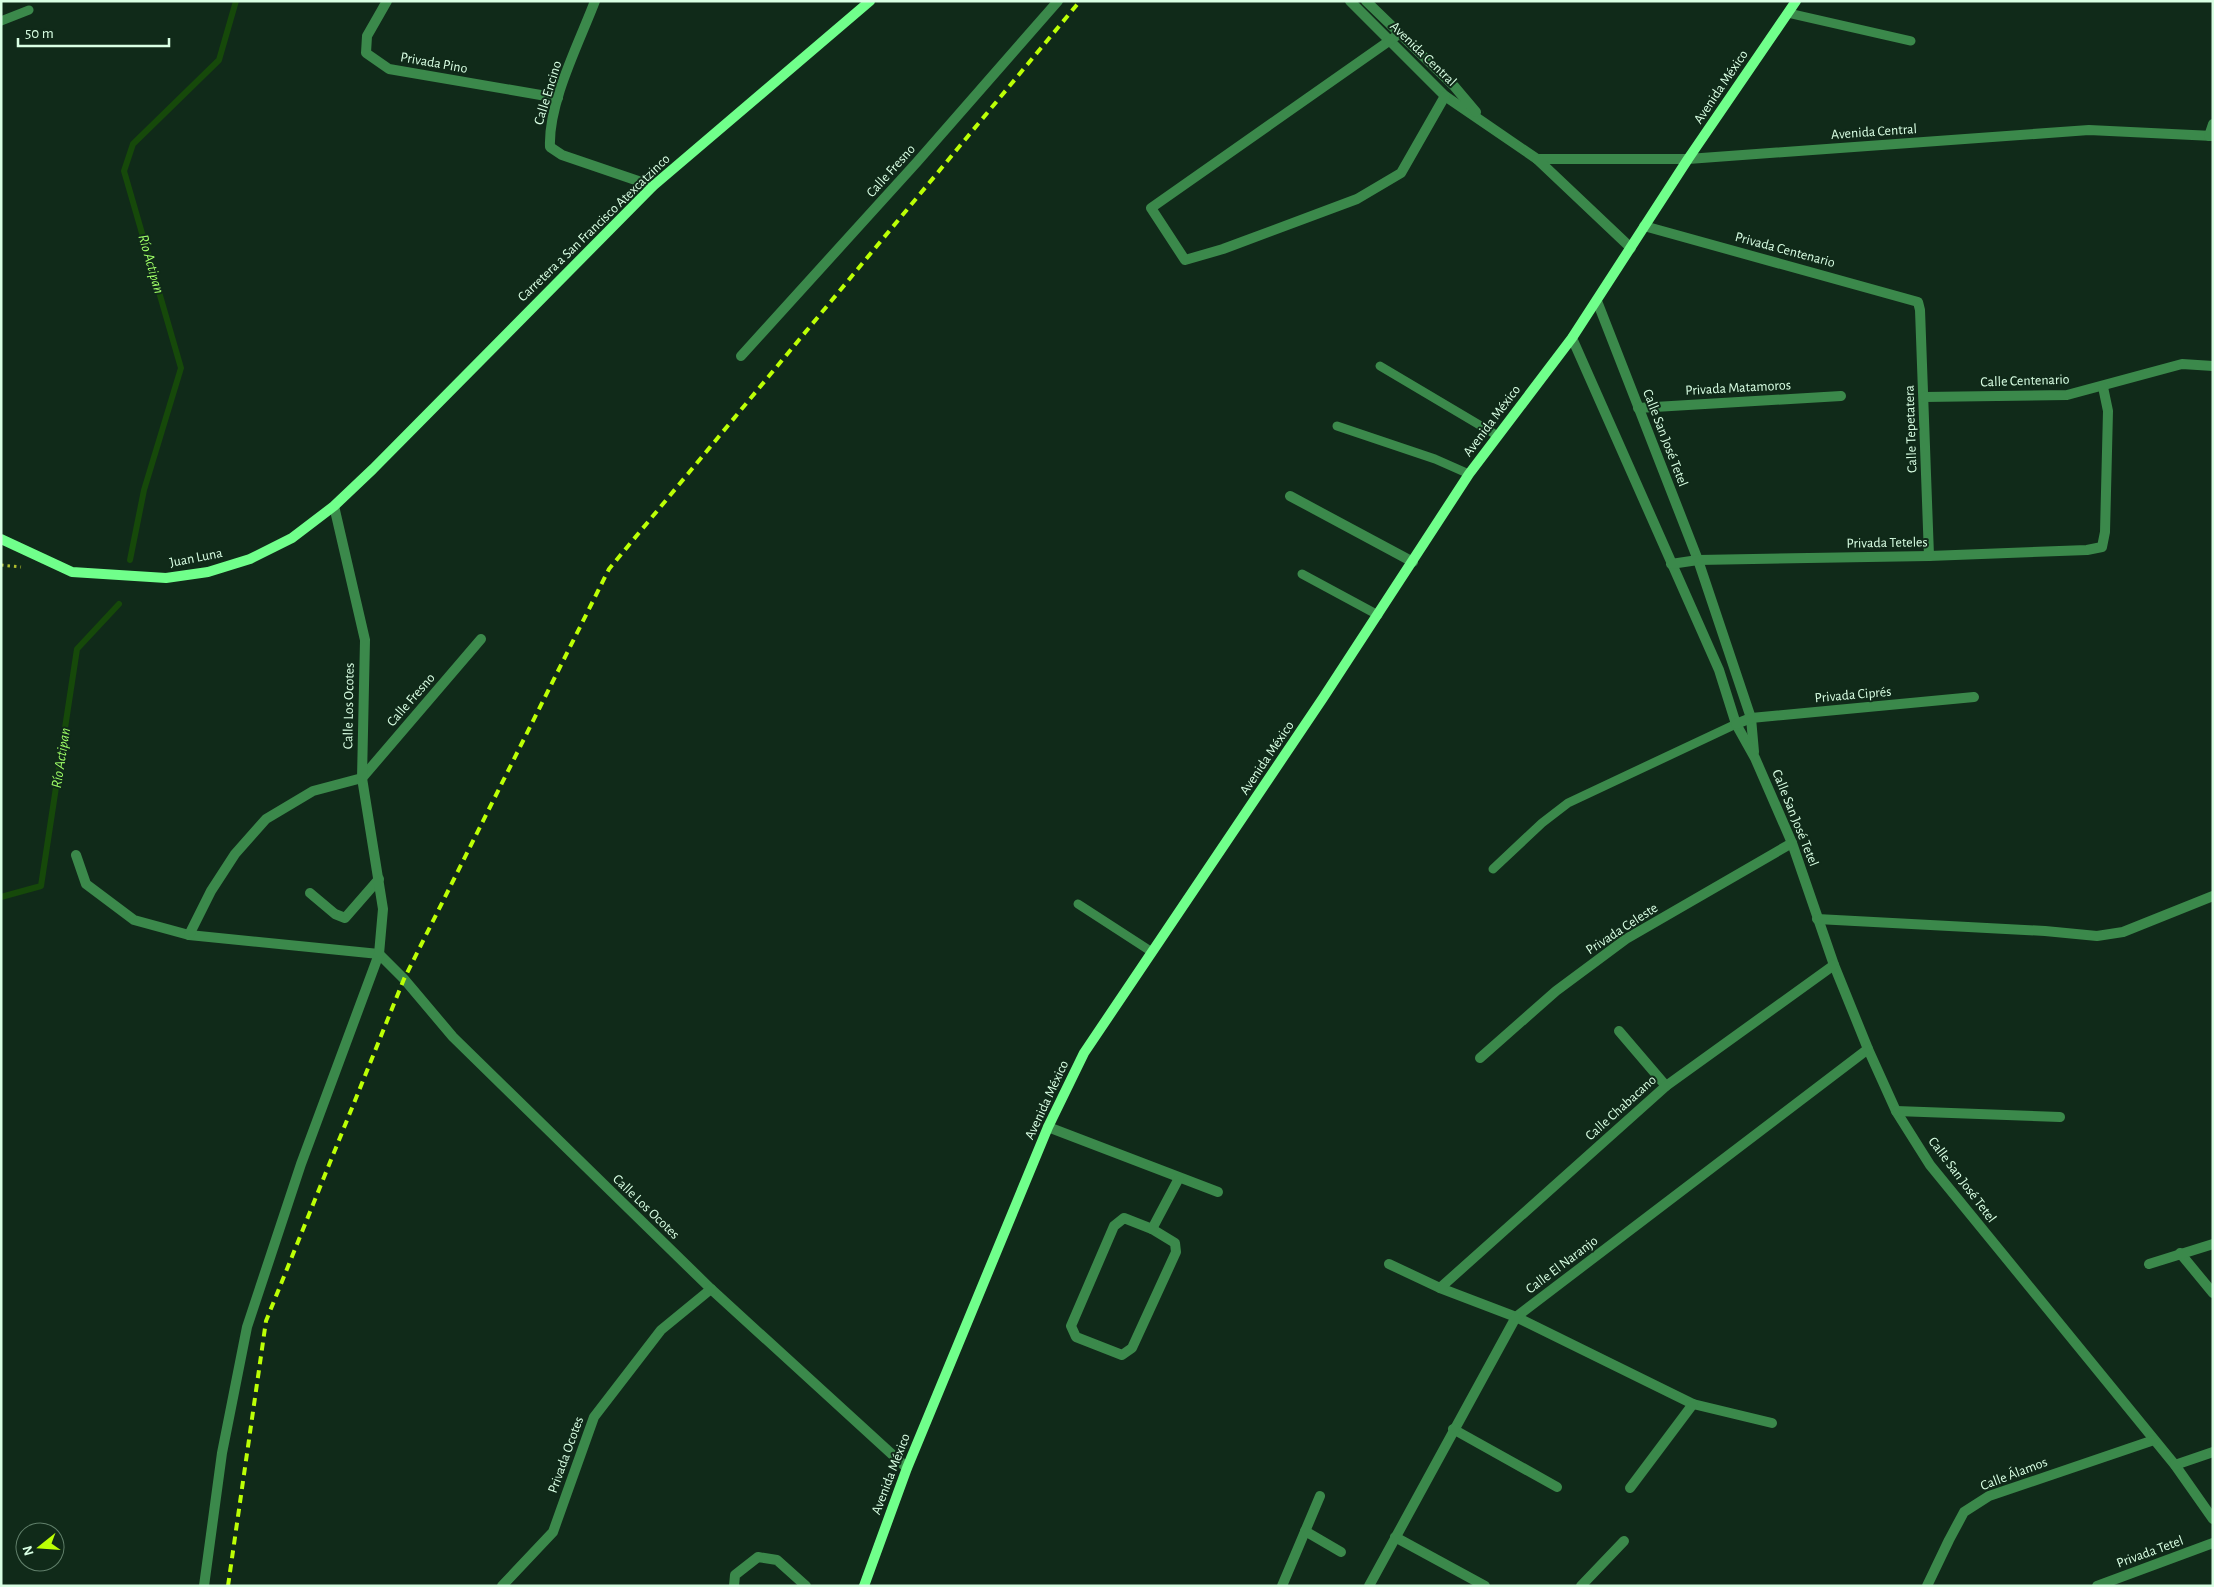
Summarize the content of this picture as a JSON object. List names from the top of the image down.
{
  "streets": {
    "main road": ["Avenida México", "Carretera a San Francisco Atexcatzinco", "Juan Luna"],
    "street": [
      "Avenida Central",
      "Privada Pino",
      "Calle Encino",
      "Calle Fresno",
      "Privada Centenario",
      "Calle Centenario",
      "Privada Matamoros",
      "Calle Tepetatera",
      "Calle San José Tetel",
      "Privada Teteles",
      "Privada Ciprés",
      "Calle Los Ocotes",
      "Privada Celeste",
      "Calle Chabacano",
      "Calle El Naranjo",
      "Privada Ocotes",
      "Calle Álamos",
      "Privada Tetel"
    ]
  },
  "crossings": [
    ["Avenida Central", "Avenida México"],
    ["Privada Pino", "Calle Encino"],
    ["Avenida México", "Privada Centenario"],
    ["Avenida México", "Calle San José Tetel"],
    ["Avenida México", "Calle Los Ocotes"],
    ["Calle Encino", "Carretera a San Francisco Atexcatzinco"],
    ["Calle Fresno", "Calle Los Ocotes"],
    ["Carretera a San Francisco Atexcatzinco", "Juan Luna"],
    ["Privada Centenario", "Calle Tepetatera"],
    ["Calle Centenario", "Calle Tepetatera"],
    ["Calle Centenario", "Privada Teteles"],
    ["Privada Matamoros", "Calle San José Tetel"],
    ["Calle Tepetatera", "Privada Teteles"],
    ["Calle San José Tetel", "Privada Teteles"],
    ["Calle San José Tetel", "Privada Ciprés"],
    ["Calle San José Tetel", "Privada Celeste"],
    ["Calle San José Tetel", "Calle Chabacano"],
    ["Calle San José Tetel", "Calle El Naranjo"],
    ["Calle San José Tetel", "Calle Álamos"],
    ["Juan Luna", "Calle Los Ocotes"],
    ["Calle Los Ocotes", "Privada Ocotes"]
  ],
  "water": ["Río Actipan"],
  "scale_bar": "50 m",
  "north": "left"
}
